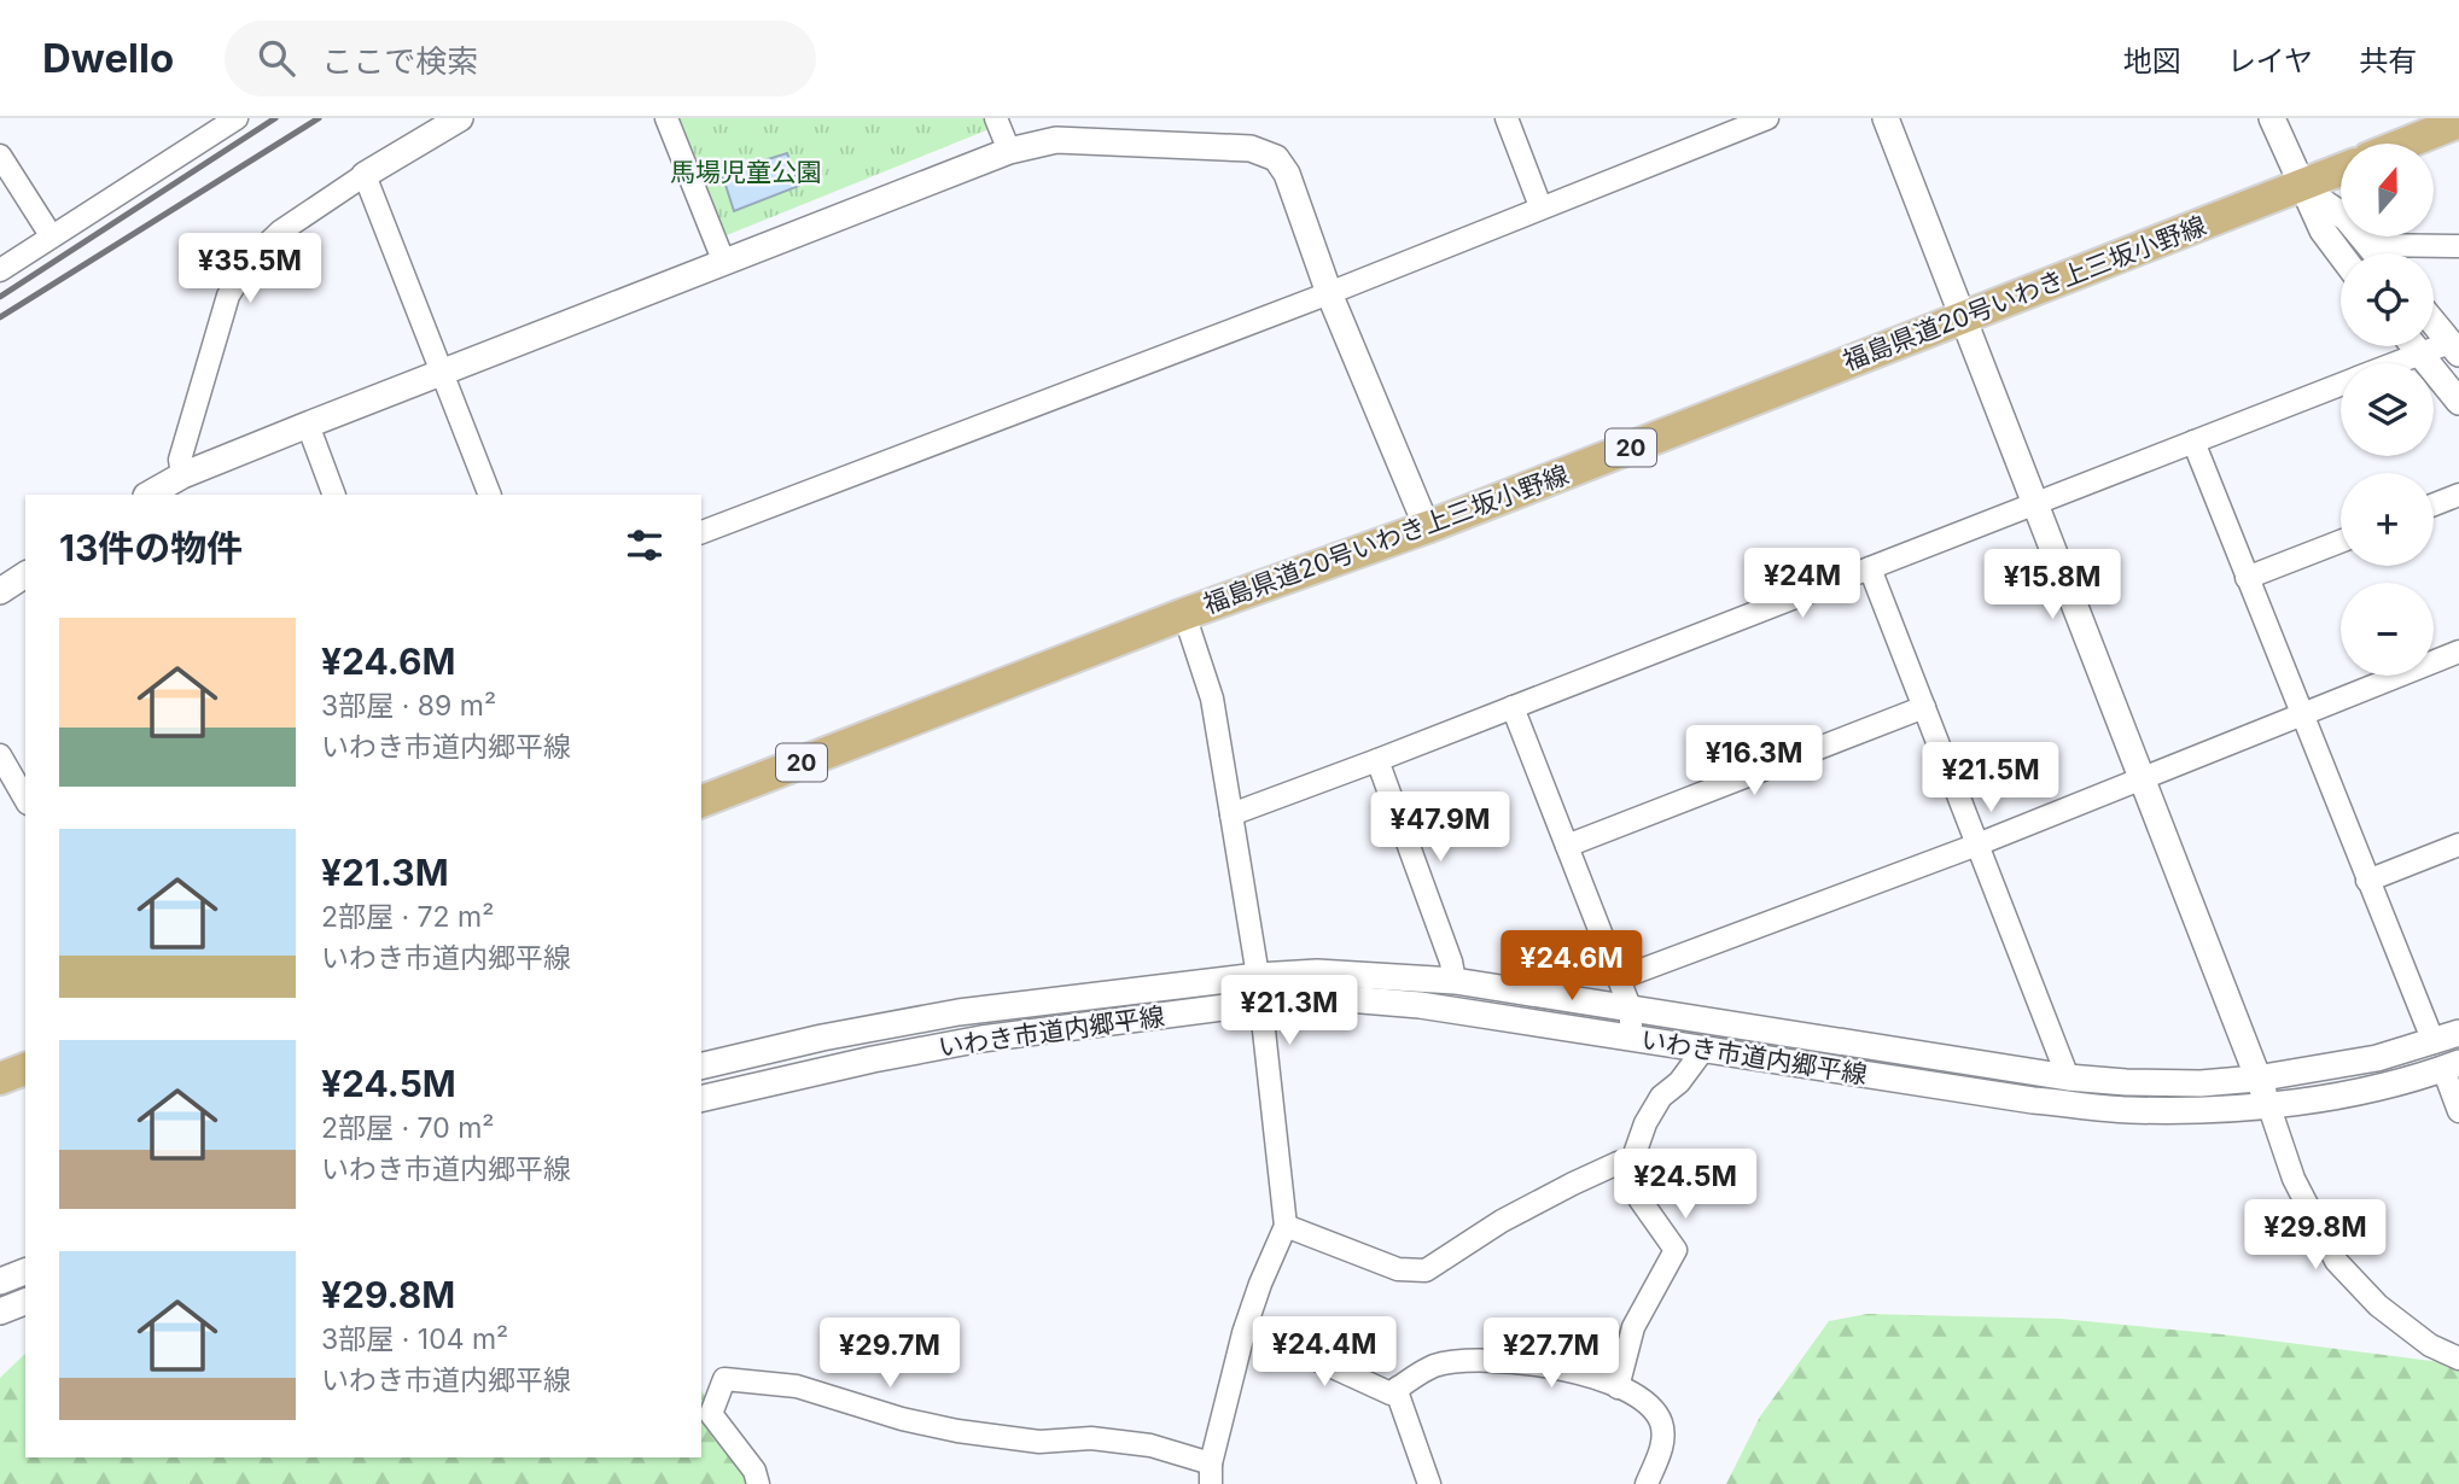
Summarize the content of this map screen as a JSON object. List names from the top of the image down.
{
  "streets": {
    "main road": ["福島県道20号いわき上三坂小野線", "20"],
    "street": ["いわき市道内郷平線"]
  },
  "parks": ["馬場児童公園"],
  "north": "top",
  "page": {
    "header": "Dwello",
    "search": "ここで検索",
    "nav": ["地図", "レイヤ", "共有"],
    "map_buttons": ["+", "−"],
    "price": [
      "¥35.5M",
      "¥24M",
      "¥15.8M",
      "¥16.3M",
      "¥21.5M",
      "¥47.9M",
      "¥24.6M",
      "¥21.3M",
      "¥24.5M",
      "¥29.8M",
      "¥24.4M",
      "¥29.7M",
      "¥27.7M"
    ],
    "heading": "13件の物件",
    "list": [
      {
        "name": "¥24.6M",
        "note": "3部屋 · 89 m² · いわき市道内郷平線"
      },
      {
        "name": "¥21.3M",
        "note": "2部屋 · 72 m² · いわき市道内郷平線"
      },
      {
        "name": "¥24.5M",
        "note": "2部屋 · 70 m² · いわき市道内郷平線"
      },
      {
        "name": "¥29.8M",
        "note": "3部屋 · 104 m² · いわき市道内郷平線"
      }
    ]
  }
}
